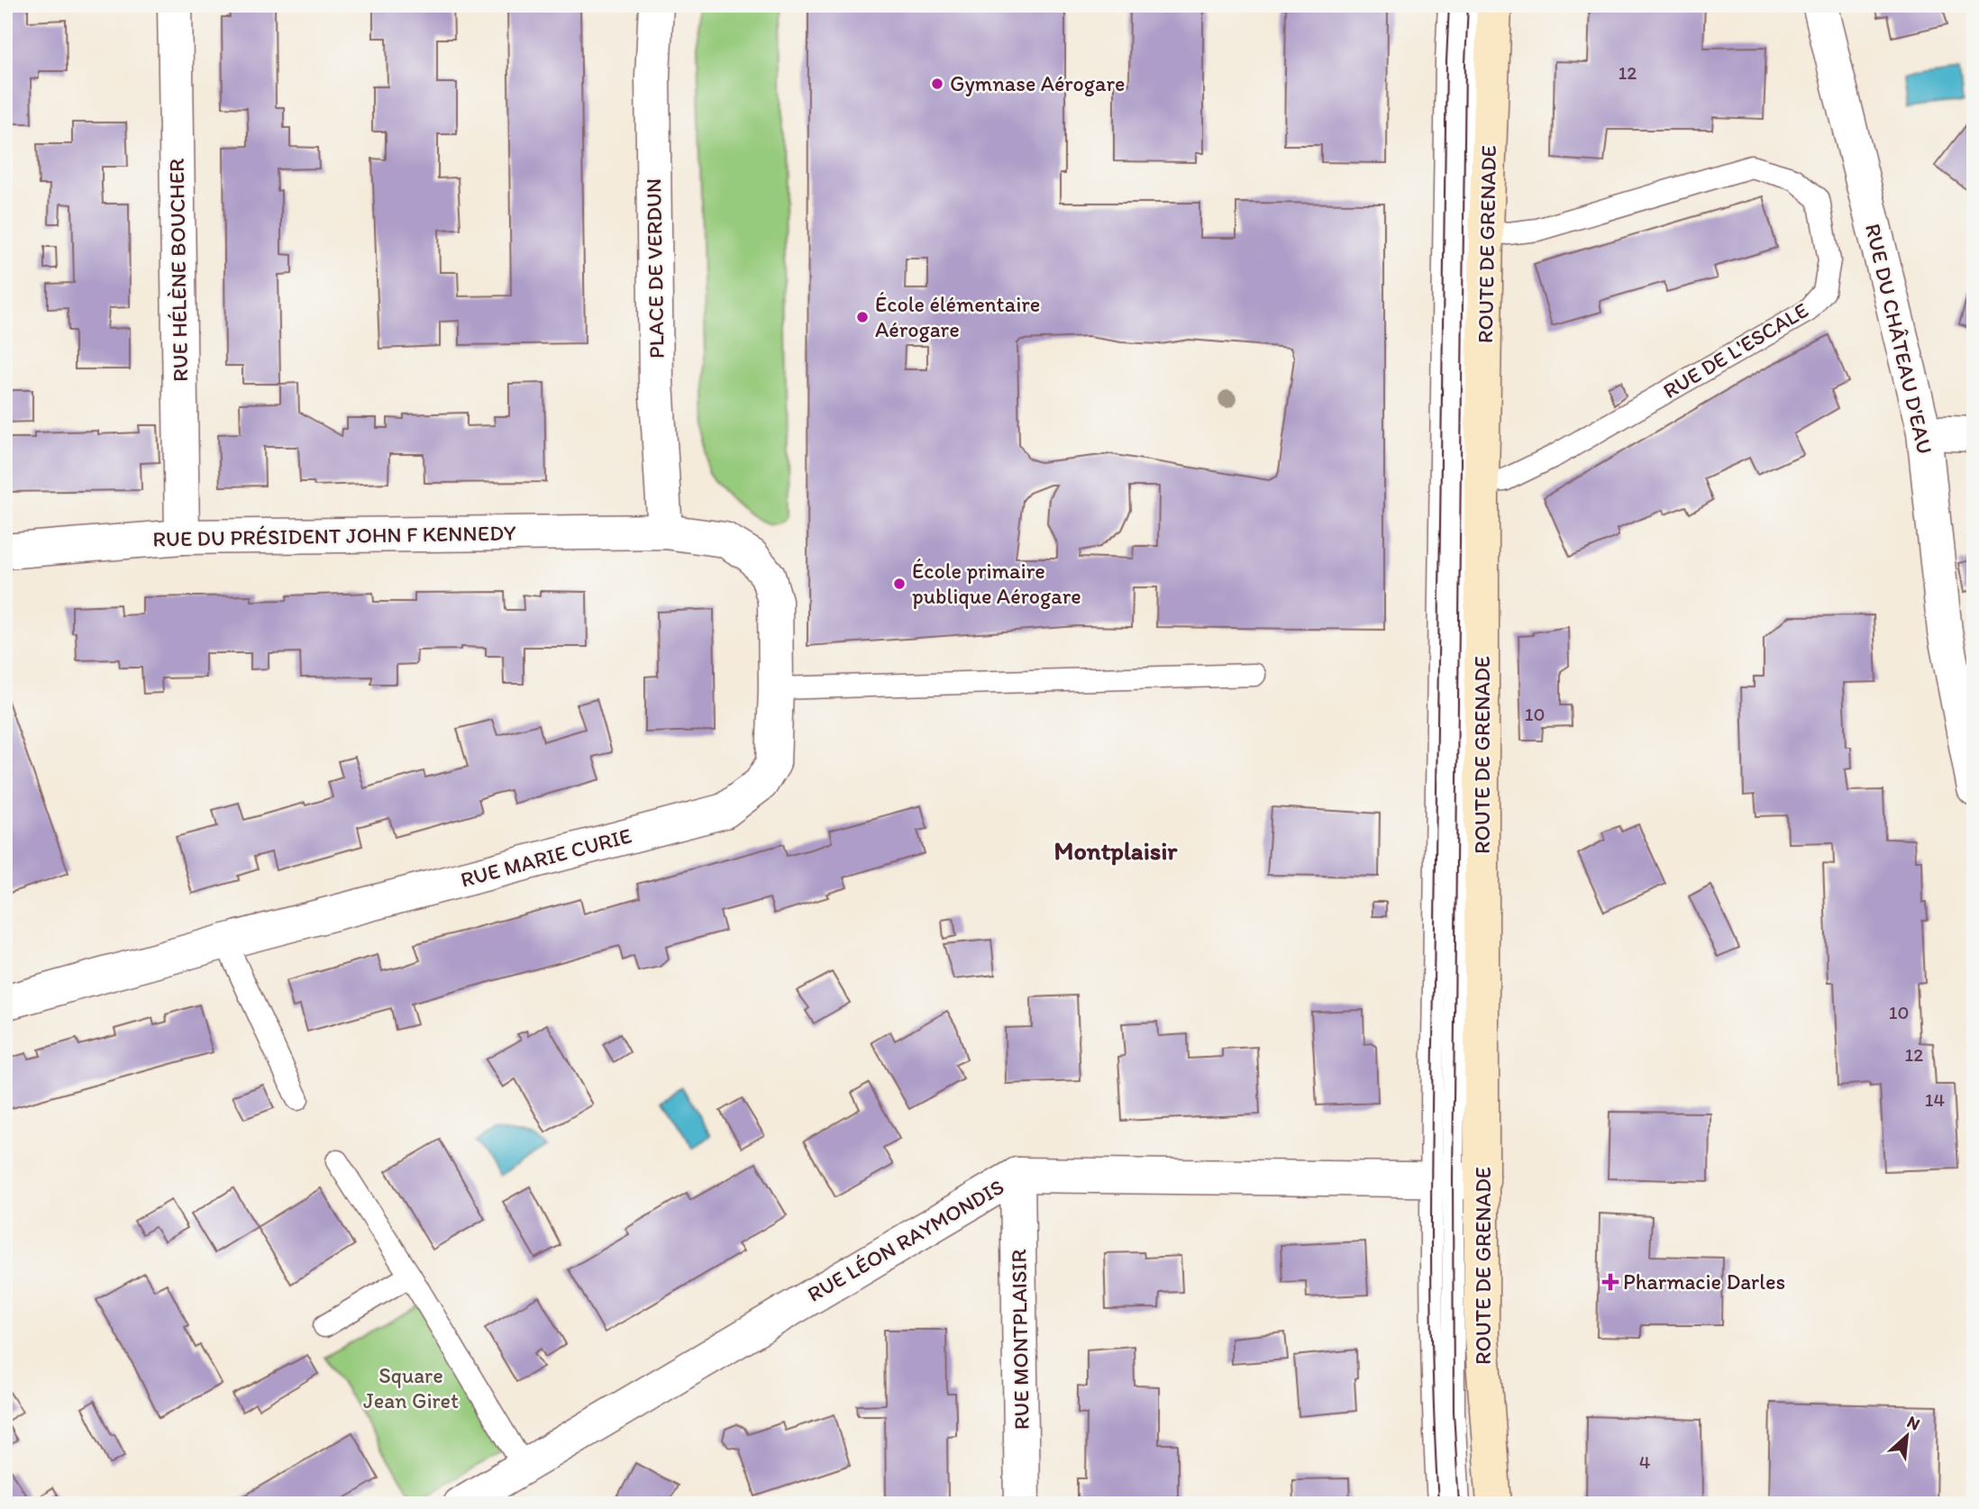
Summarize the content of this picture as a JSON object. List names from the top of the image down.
{
  "streets": {
    "street": [
      "ROUTE DE GRENADE",
      "PLACE DE VERDUN",
      "RUE HÉLÈNE BOUCHER",
      "RUE DU CHÂTEAU D'EAU",
      "RUE DU PRÉSIDENT JOHN F KENNEDY",
      "RUE MARIE CURIE",
      "RUE LÉON RAYMONDIS",
      "RUE MONTPLAISIR"
    ],
    "lane": ["RUE DE L'ESCALE"]
  },
  "crossings": [
    ["ROUTE DE GRENADE", "RUE DE L'ESCALE"],
    ["ROUTE DE GRENADE", "RUE LÉON RAYMONDIS"],
    ["PLACE DE VERDUN", "RUE DU PRÉSIDENT JOHN F KENNEDY"],
    ["PLACE DE VERDUN", "RUE MARIE CURIE"],
    ["RUE HÉLÈNE BOUCHER", "RUE DU PRÉSIDENT JOHN F KENNEDY"],
    ["RUE DU PRÉSIDENT JOHN F KENNEDY", "RUE MARIE CURIE"],
    ["RUE LÉON RAYMONDIS", "RUE MONTPLAISIR"]
  ],
  "districts": ["Montplaisir"],
  "parks": ["Square Jean Giret"],
  "places": {
    "other": ["Gymnase Aérogare", "École élémentaire Aérogare", "École primaire publique Aérogare"],
    "health": ["Pharmacie Darles"]
  },
  "house_numbers": [
    "12",
    "10",
    "10",
    "12",
    "14",
    "4"
  ],
  "north": "top right"
}
